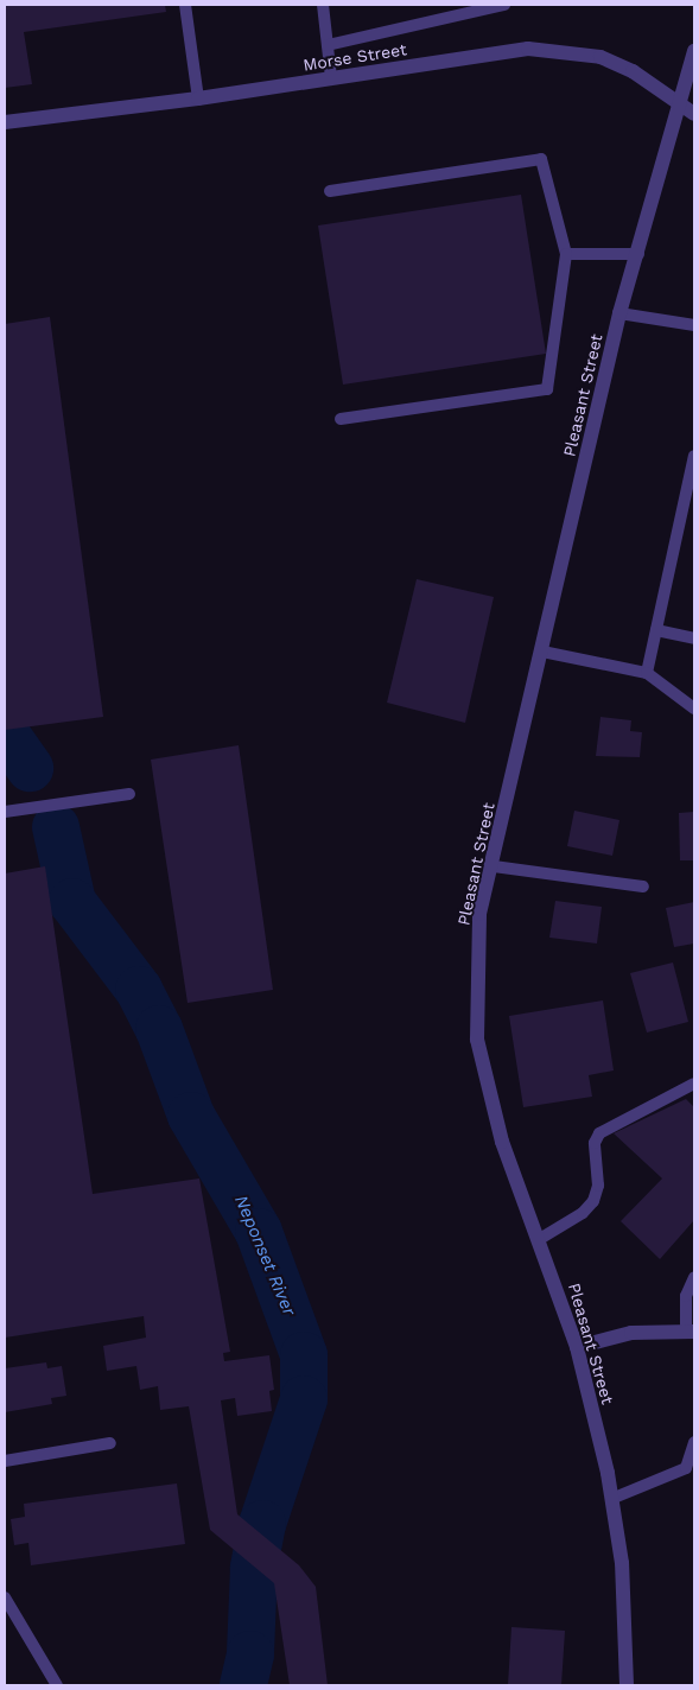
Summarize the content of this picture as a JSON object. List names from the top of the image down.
{
  "streets": {
    "street": ["Morse Street", "Pleasant Street"]
  },
  "crossings": [
    ["Morse Street", "Pleasant Street"]
  ],
  "water": ["Neponset River"]
}
